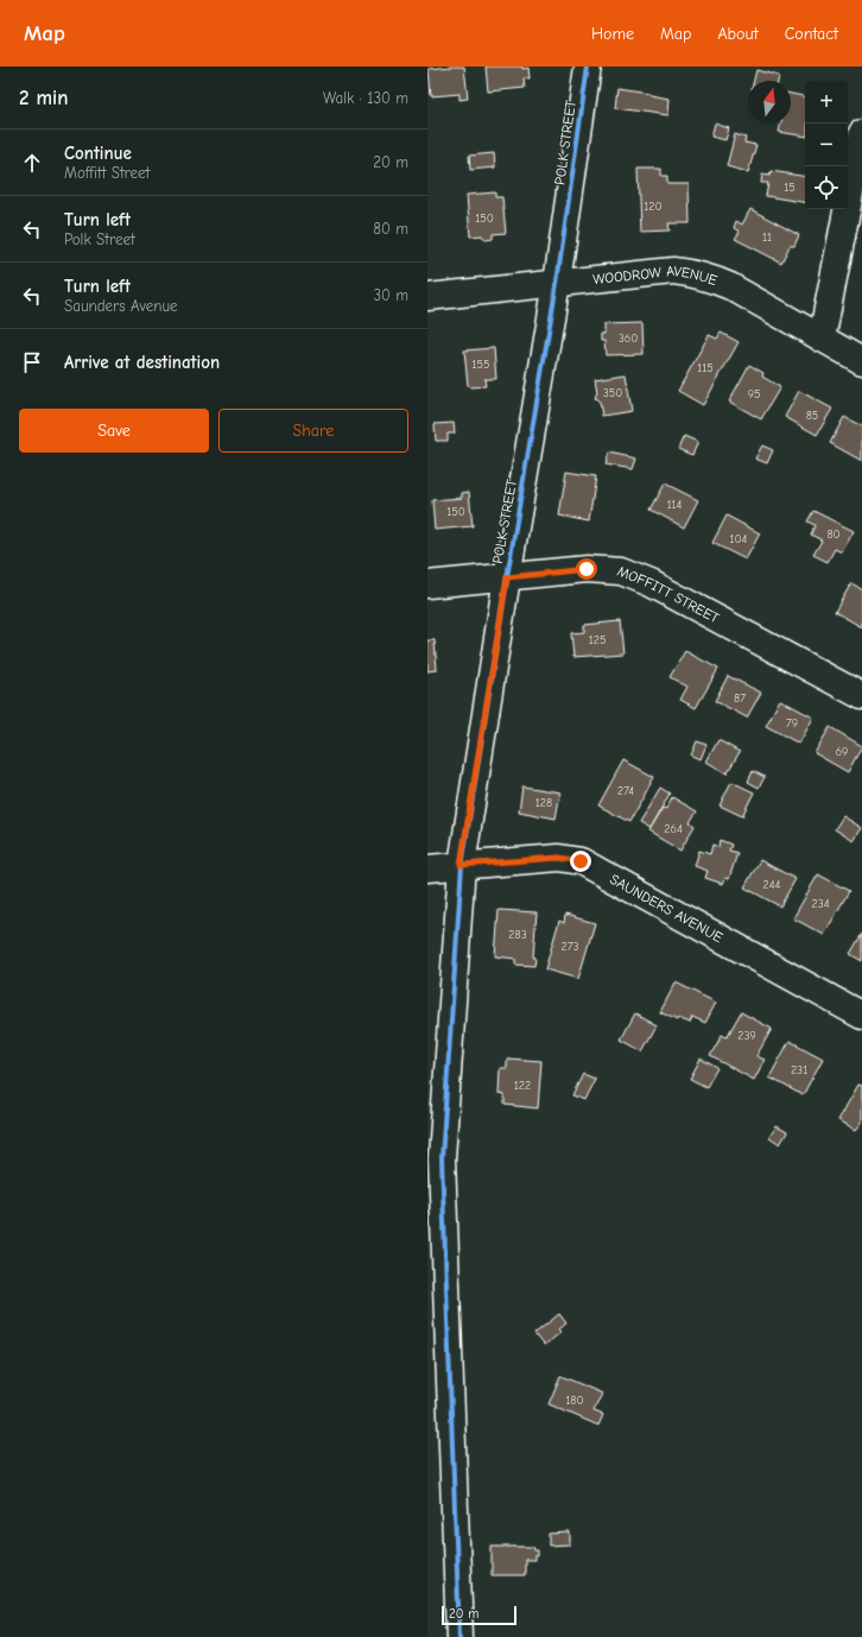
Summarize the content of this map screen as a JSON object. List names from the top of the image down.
{
  "streets": {
    "street": [
      "POLK STREET",
      "WOODROW AVENUE",
      "MOFFITT STREET",
      "SAUNDERS AVENUE"
    ]
  },
  "crossings": [
    ["POLK STREET", "WOODROW AVENUE"],
    ["POLK STREET", "MOFFITT STREET"],
    ["POLK STREET", "SAUNDERS AVENUE"]
  ],
  "house_numbers": [
    "15",
    "120",
    "150",
    "11",
    "360",
    "155",
    "115",
    "350",
    "95",
    "85",
    "114",
    "150",
    "80",
    "104",
    "125",
    "87",
    "79",
    "69",
    "274",
    "128",
    "264",
    "244",
    "234",
    "283",
    "273",
    "239",
    "231",
    "122",
    "180"
  ],
  "scale_bar": "20 m",
  "north": "top",
  "page": {
    "header": "Map",
    "nav": [
      "Home",
      "Map",
      "About",
      "Contact"
    ],
    "heading": ["2 min", "Walk · 130 m"],
    "map_buttons": ["+", "−"],
    "list": [
      ["Continue", "Moffitt Street", "20 m"],
      ["Turn left", "Polk Street", "80 m"],
      ["Turn left", "Saunders Avenue", "30 m"],
      "Arrive at destination"
    ],
    "buttons": ["Save", "Share"],
    "scale": "20 m"
  }
}
